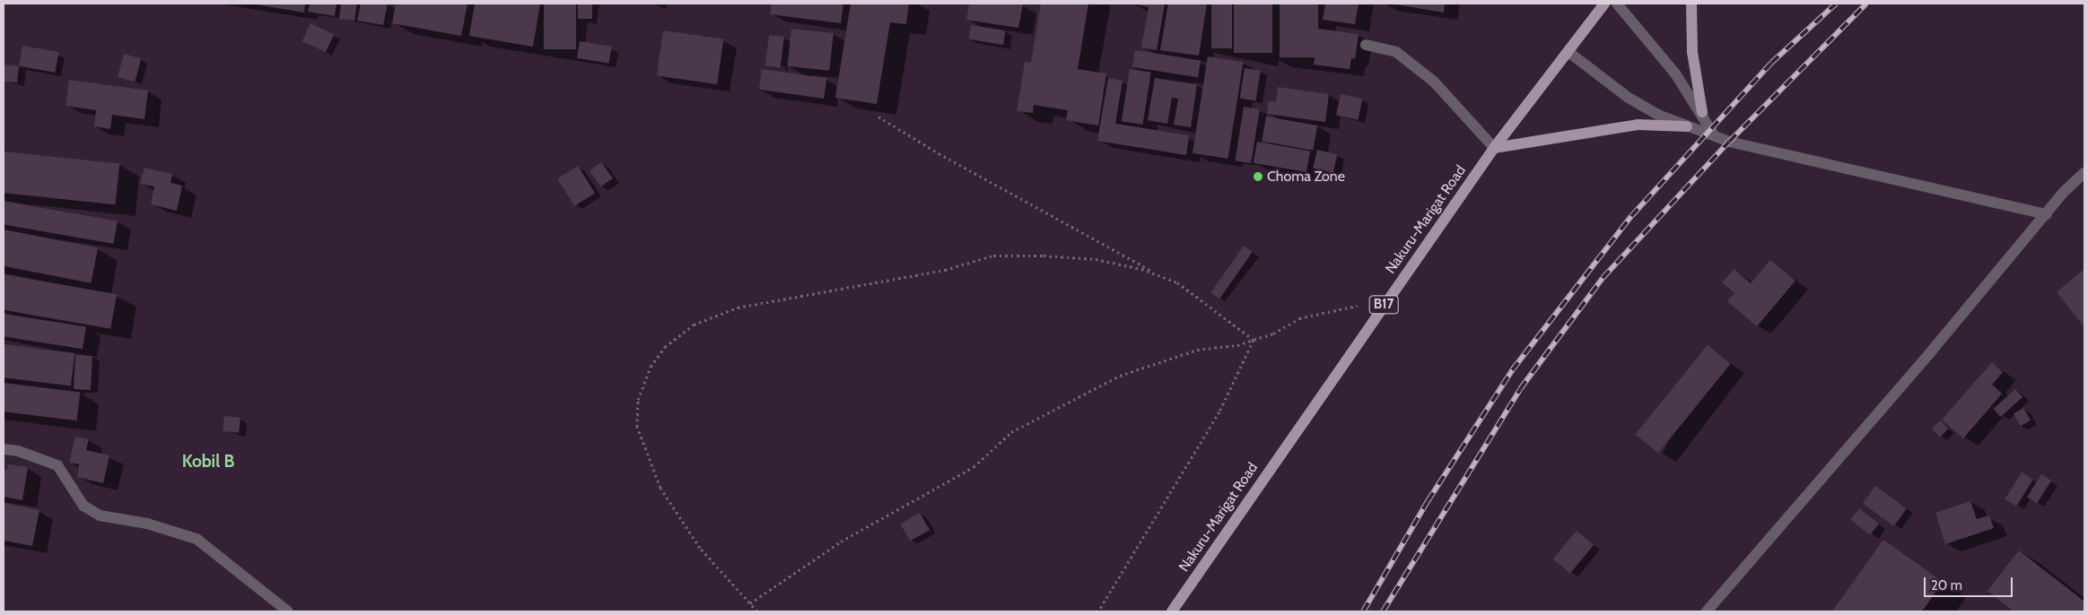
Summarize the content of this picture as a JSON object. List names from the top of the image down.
{
  "streets": {
    "main road": ["Nakuru-Marigat Road", "B17"]
  },
  "districts": ["Kobil B"],
  "places": ["Choma Zone"],
  "scale_bar": "20 m"
}
